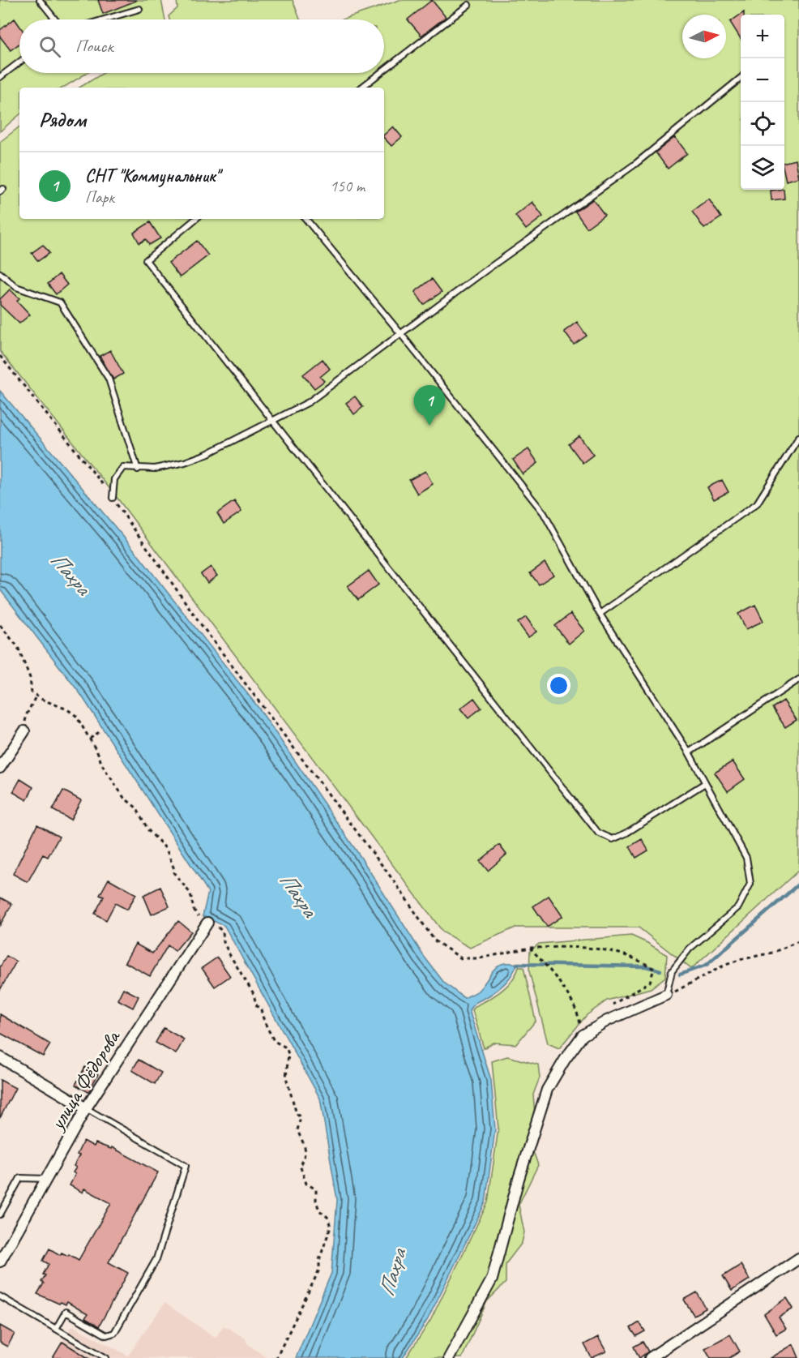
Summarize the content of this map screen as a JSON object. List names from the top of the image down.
{
  "streets": {
    "street": ["улица Фёдорова"]
  },
  "water": ["Пахра"],
  "north": "right",
  "page": {
    "map_buttons": ["+", "−"],
    "search": "Поиск",
    "heading": "Рядом",
    "list": [
      {
        "mark": "1",
        "name": "СНТ \"Коммунальник\"",
        "note": "Парк",
        "value": "150 m"
      }
    ],
    "pins": "1"
  }
}
